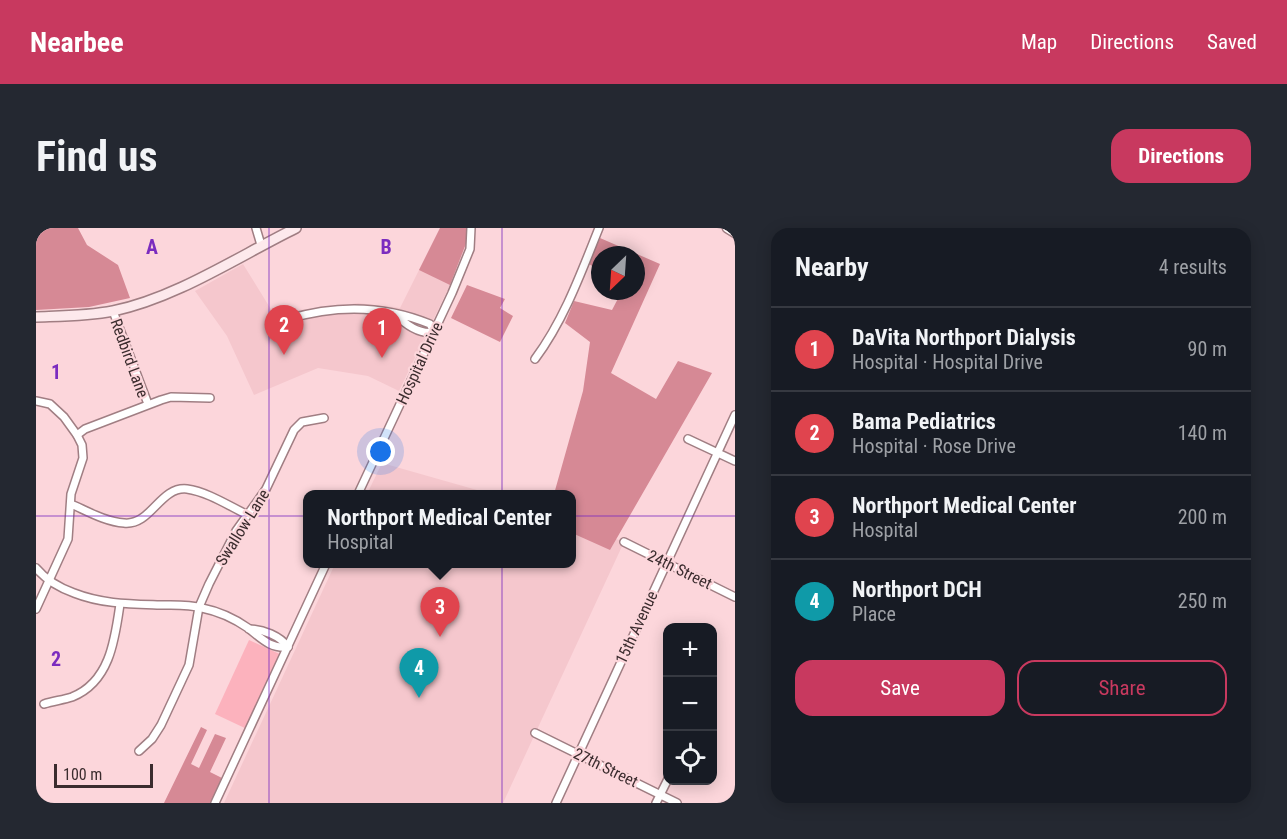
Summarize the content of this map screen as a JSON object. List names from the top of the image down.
{
  "streets": {
    "street": [
      "Redbird Lane",
      "Hospital Drive",
      "Swallow Lane",
      "24th Street",
      "15th Avenue",
      "27th Street"
    ]
  },
  "crossings": [
    ["24th Street", "15th Avenue"],
    ["15th Avenue", "27th Street"]
  ],
  "scale_bar": "100 m",
  "north": "bottom left",
  "page": {
    "header": "Nearbee",
    "nav": ["Map", "Directions", "Saved"],
    "buttons": [
      "Directions",
      ["Save", "Share"]
    ],
    "title": "Find us",
    "heading": ["Nearby", "4 results"],
    "pins": [
      "2",
      "1",
      "3",
      "4"
    ],
    "list": [
      {
        "mark": "1",
        "name": "DaVita Northport Dialysis",
        "note": "Hospital · Hospital Drive",
        "value": "90 m"
      },
      {
        "mark": "2",
        "name": "Bama Pediatrics",
        "note": "Hospital · Rose Drive",
        "value": "140 m"
      },
      {
        "mark": "3",
        "name": "Northport Medical Center",
        "note": "Hospital",
        "value": "200 m"
      },
      {
        "mark": "4",
        "name": "Northport DCH",
        "note": "Place",
        "value": "250 m"
      }
    ],
    "popup": ["Northport Medical Center", "Hospital"],
    "map_buttons": ["+", "−"],
    "scale": "100 m"
  },
  "grid": {
    "columns": ["A", "B"],
    "rows": ["1", "2"]
  }
}
